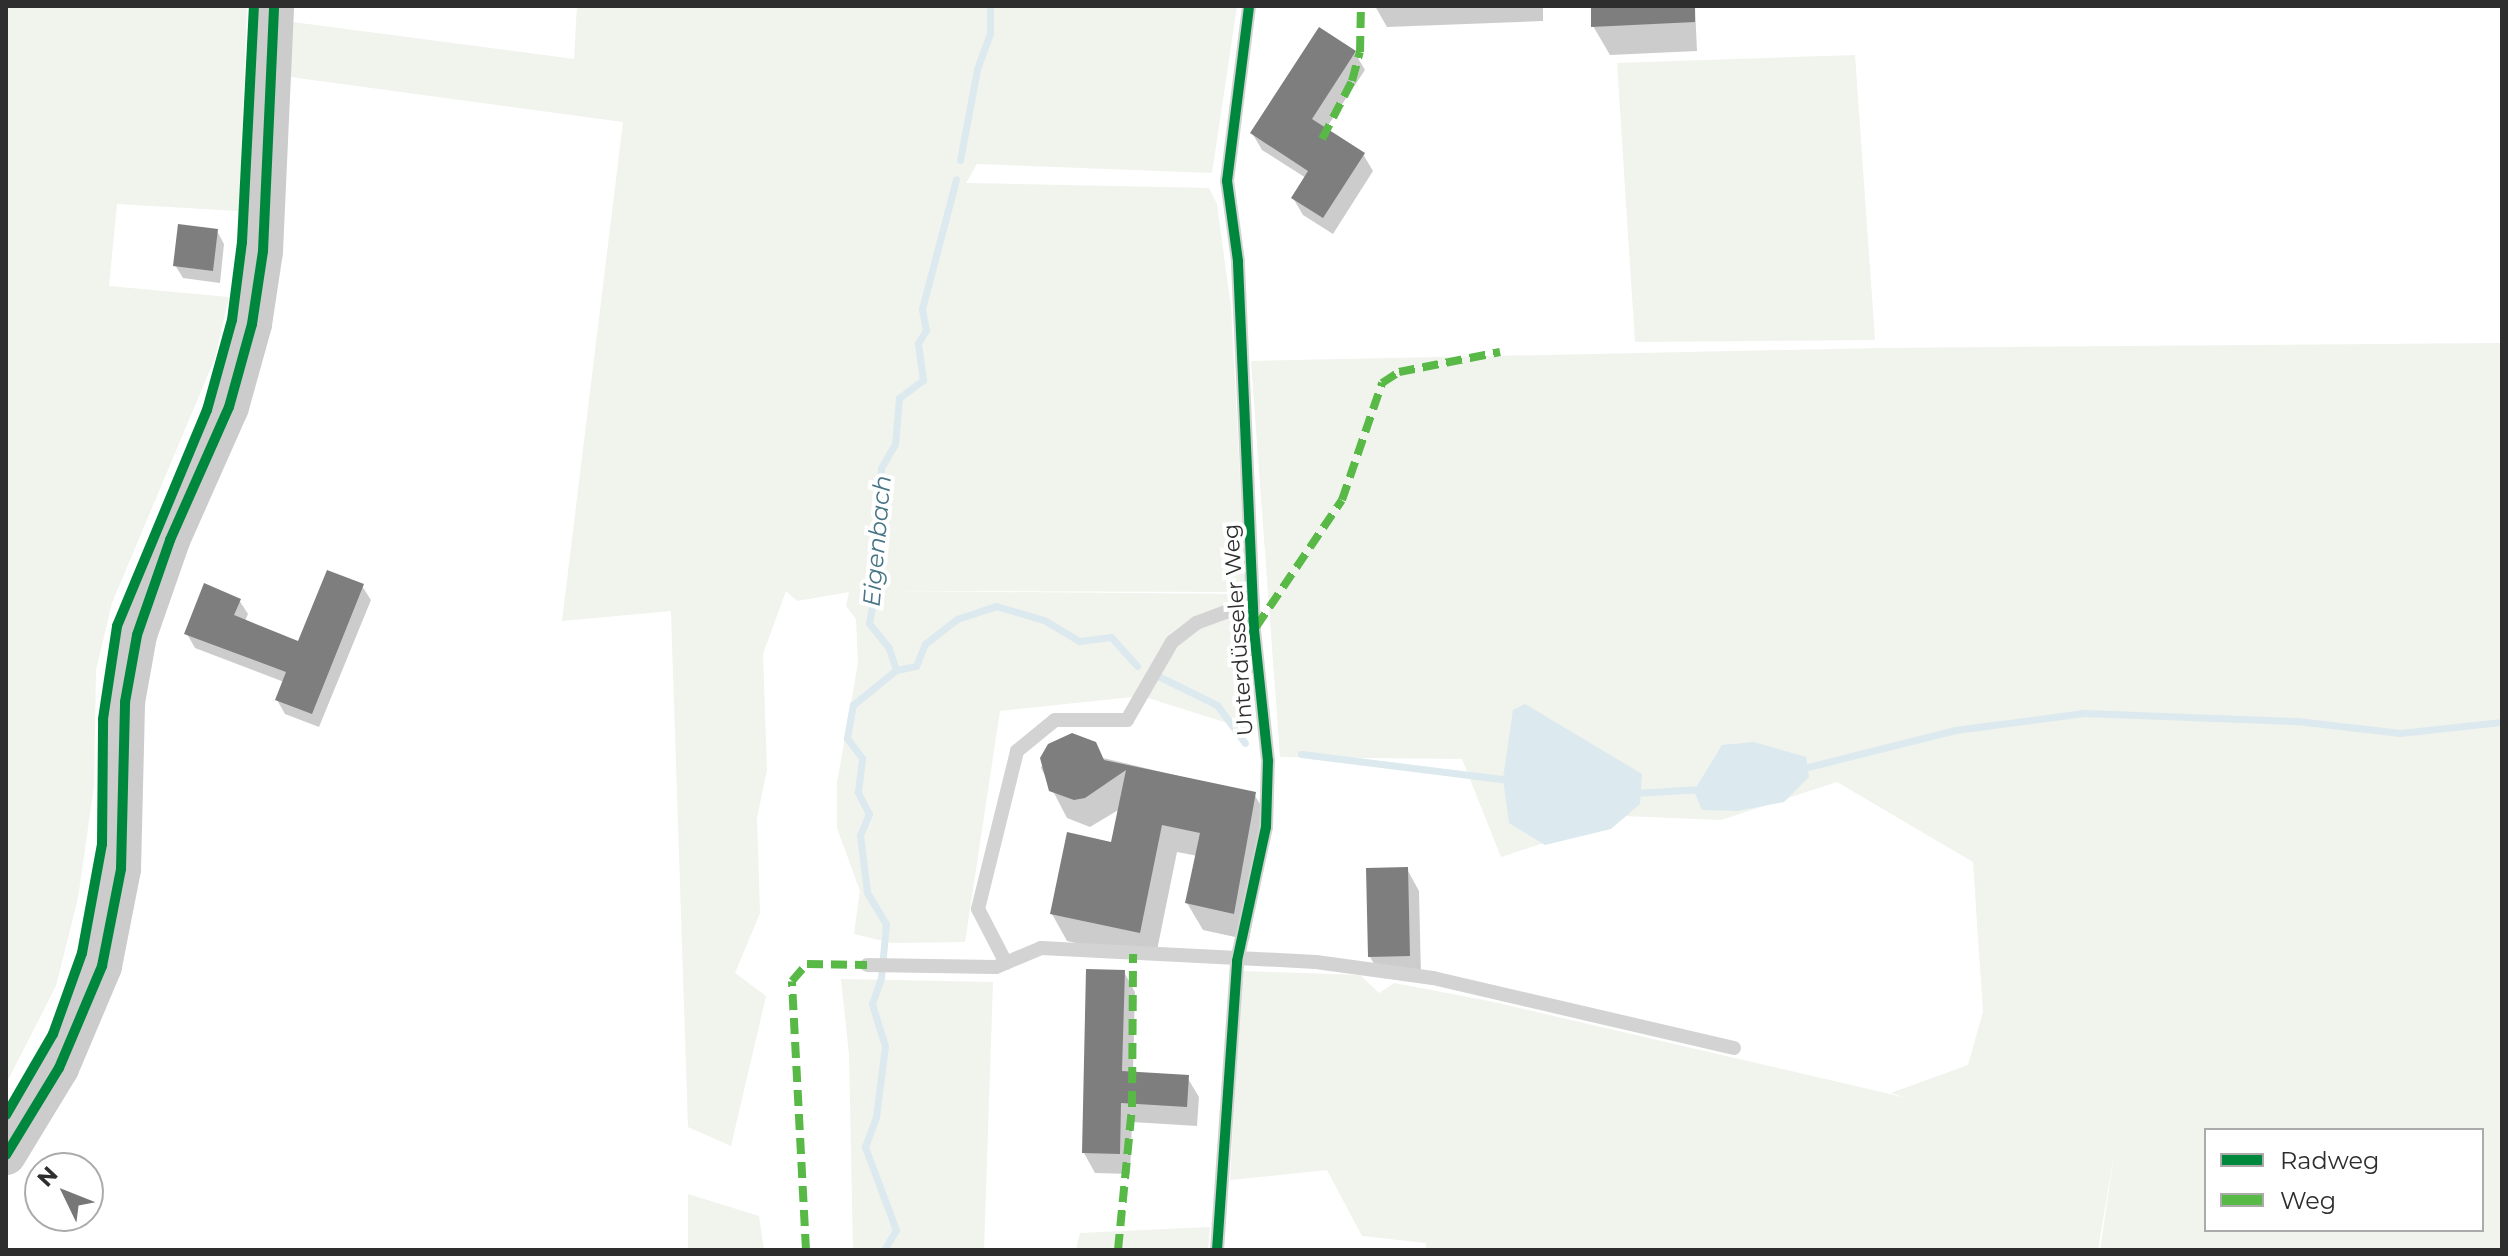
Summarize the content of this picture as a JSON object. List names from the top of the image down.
{
  "streets": {
    "lane": ["Unterdüsseler Weg"]
  },
  "water": ["Eigenbach"],
  "legend": ["Radweg", "Weg"],
  "north": "top left"
}
